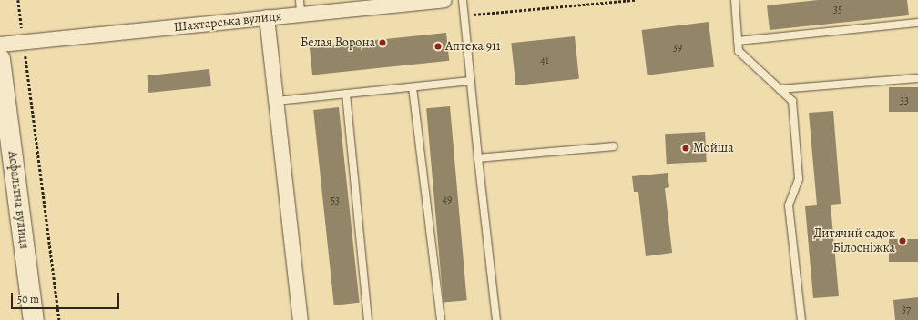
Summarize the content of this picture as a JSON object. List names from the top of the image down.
{
  "streets": {
    "main road": ["Асфальтна вулиця"],
    "street": ["Шахтарська вулиця"]
  },
  "places": [
    "Белая Ворона",
    "Аптека 911",
    "Мойша",
    "Дитячий садок Білосніжка"
  ],
  "house_numbers": [
    "35",
    "39",
    "41",
    "33",
    "49",
    "53",
    "37"
  ],
  "scale_bar": "50 m"
}
